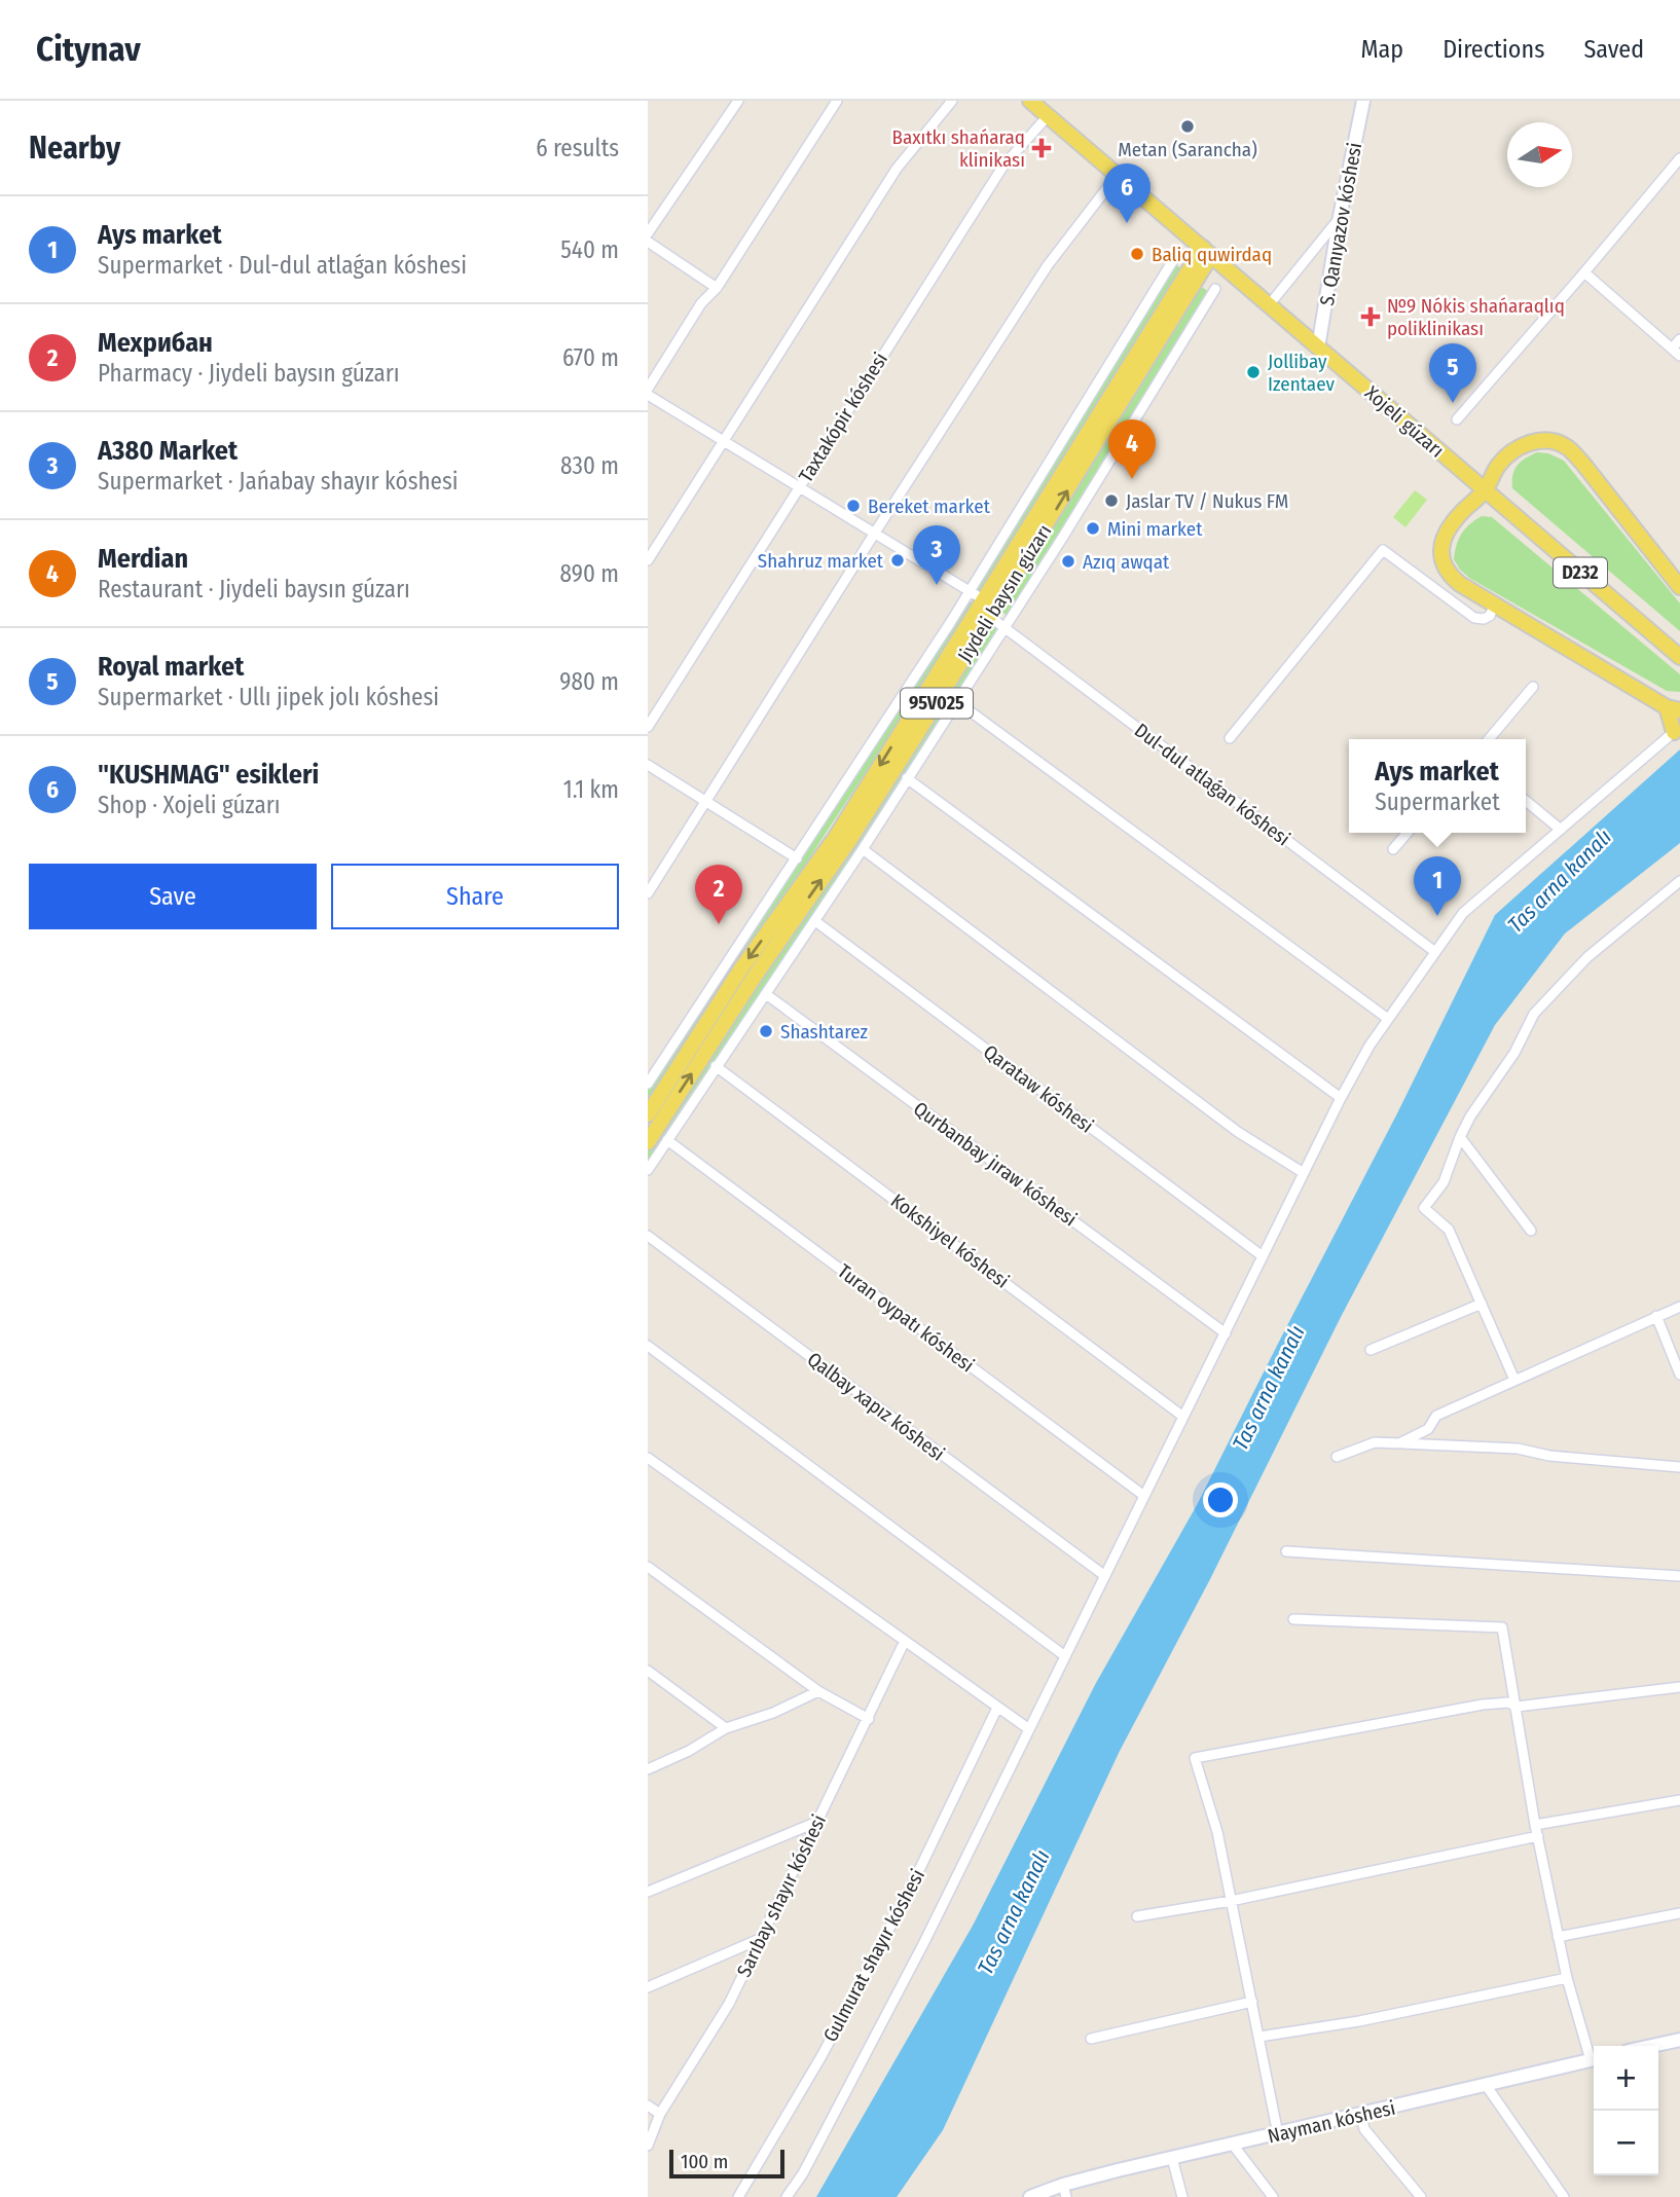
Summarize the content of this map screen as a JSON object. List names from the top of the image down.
{
  "streets": {
    "main road": [
      "S. Qanıyazov kóshesi",
      "Xojeli gúzarı",
      "D232",
      "Jiydeli baysın gúzarı",
      "95V025",
      "Nayman kóshesi"
    ],
    "street": [
      "Taxtakópir kóshesi",
      "Dul-dul atlaǵan kóshesi",
      "Qarataw kóshesi",
      "Qurbanbay jıraw kóshesi",
      "Kokshiyel kóshesi",
      "Turan oypatı kóshesi",
      "Qalbay xapız kóshesi",
      "Sarıbay shayır kóshesi",
      "Gulmurat shayır kóshesi"
    ]
  },
  "crossings": [
    ["S. Qanıyazov kóshesi", "Xojeli gúzarı"],
    ["Taxtakópir kóshesi", "Xojeli gúzarı"],
    ["Xojeli gúzarı", "Jiydeli baysın gúzarı"],
    ["Jiydeli baysın gúzarı", "Dul-dul atlaǵan kóshesi"]
  ],
  "water": ["Tas arna kanalı"],
  "places": {
    "other": [
      "Metan (Sarancha)",
      "Baliq quwirdaq",
      "Jollibay Izentaev",
      "Jaslar TV / Nukus FM",
      "Bereket market",
      "Mini market",
      "Shahruz market",
      "Azıq awqat",
      "Shashtarez"
    ],
    "health": ["Baxıtkı shańaraq klinikası", "№9 Nókis shańaraqlıq poliklinikası"]
  },
  "scale_bar": "100 m",
  "north": "right",
  "page": {
    "header": "Citynav",
    "nav": ["Map", "Directions", "Saved"],
    "heading": ["Nearby", "6 results"],
    "pins": [
      "6",
      "5",
      "4",
      "3",
      "1",
      "2"
    ],
    "list": [
      {
        "mark": "1",
        "name": "Ays market",
        "note": "Supermarket · Dul-dul atlaǵan kóshesi",
        "value": "540 m"
      },
      {
        "mark": "2",
        "name": "Мехрибан",
        "note": "Pharmacy · Jiydeli baysın gúzarı",
        "value": "670 m"
      },
      {
        "mark": "3",
        "name": "A380 Market",
        "note": "Supermarket · Jańabay shayır kóshesi",
        "value": "830 m"
      },
      {
        "mark": "4",
        "name": "Merdian",
        "note": "Restaurant · Jiydeli baysın gúzarı",
        "value": "890 m"
      },
      {
        "mark": "5",
        "name": "Royal market",
        "note": "Supermarket · Ullı jipek jolı kóshesi",
        "value": "980 m"
      },
      {
        "mark": "6",
        "name": "\"KUSHMAG\" esikleri",
        "note": "Shop · Xojeli gúzarı",
        "value": "1.1 km"
      }
    ],
    "popup": ["Ays market", "Supermarket"],
    "buttons": ["Save", "Share"],
    "map_buttons": ["+", "−"],
    "scale": "100 m"
  }
}
